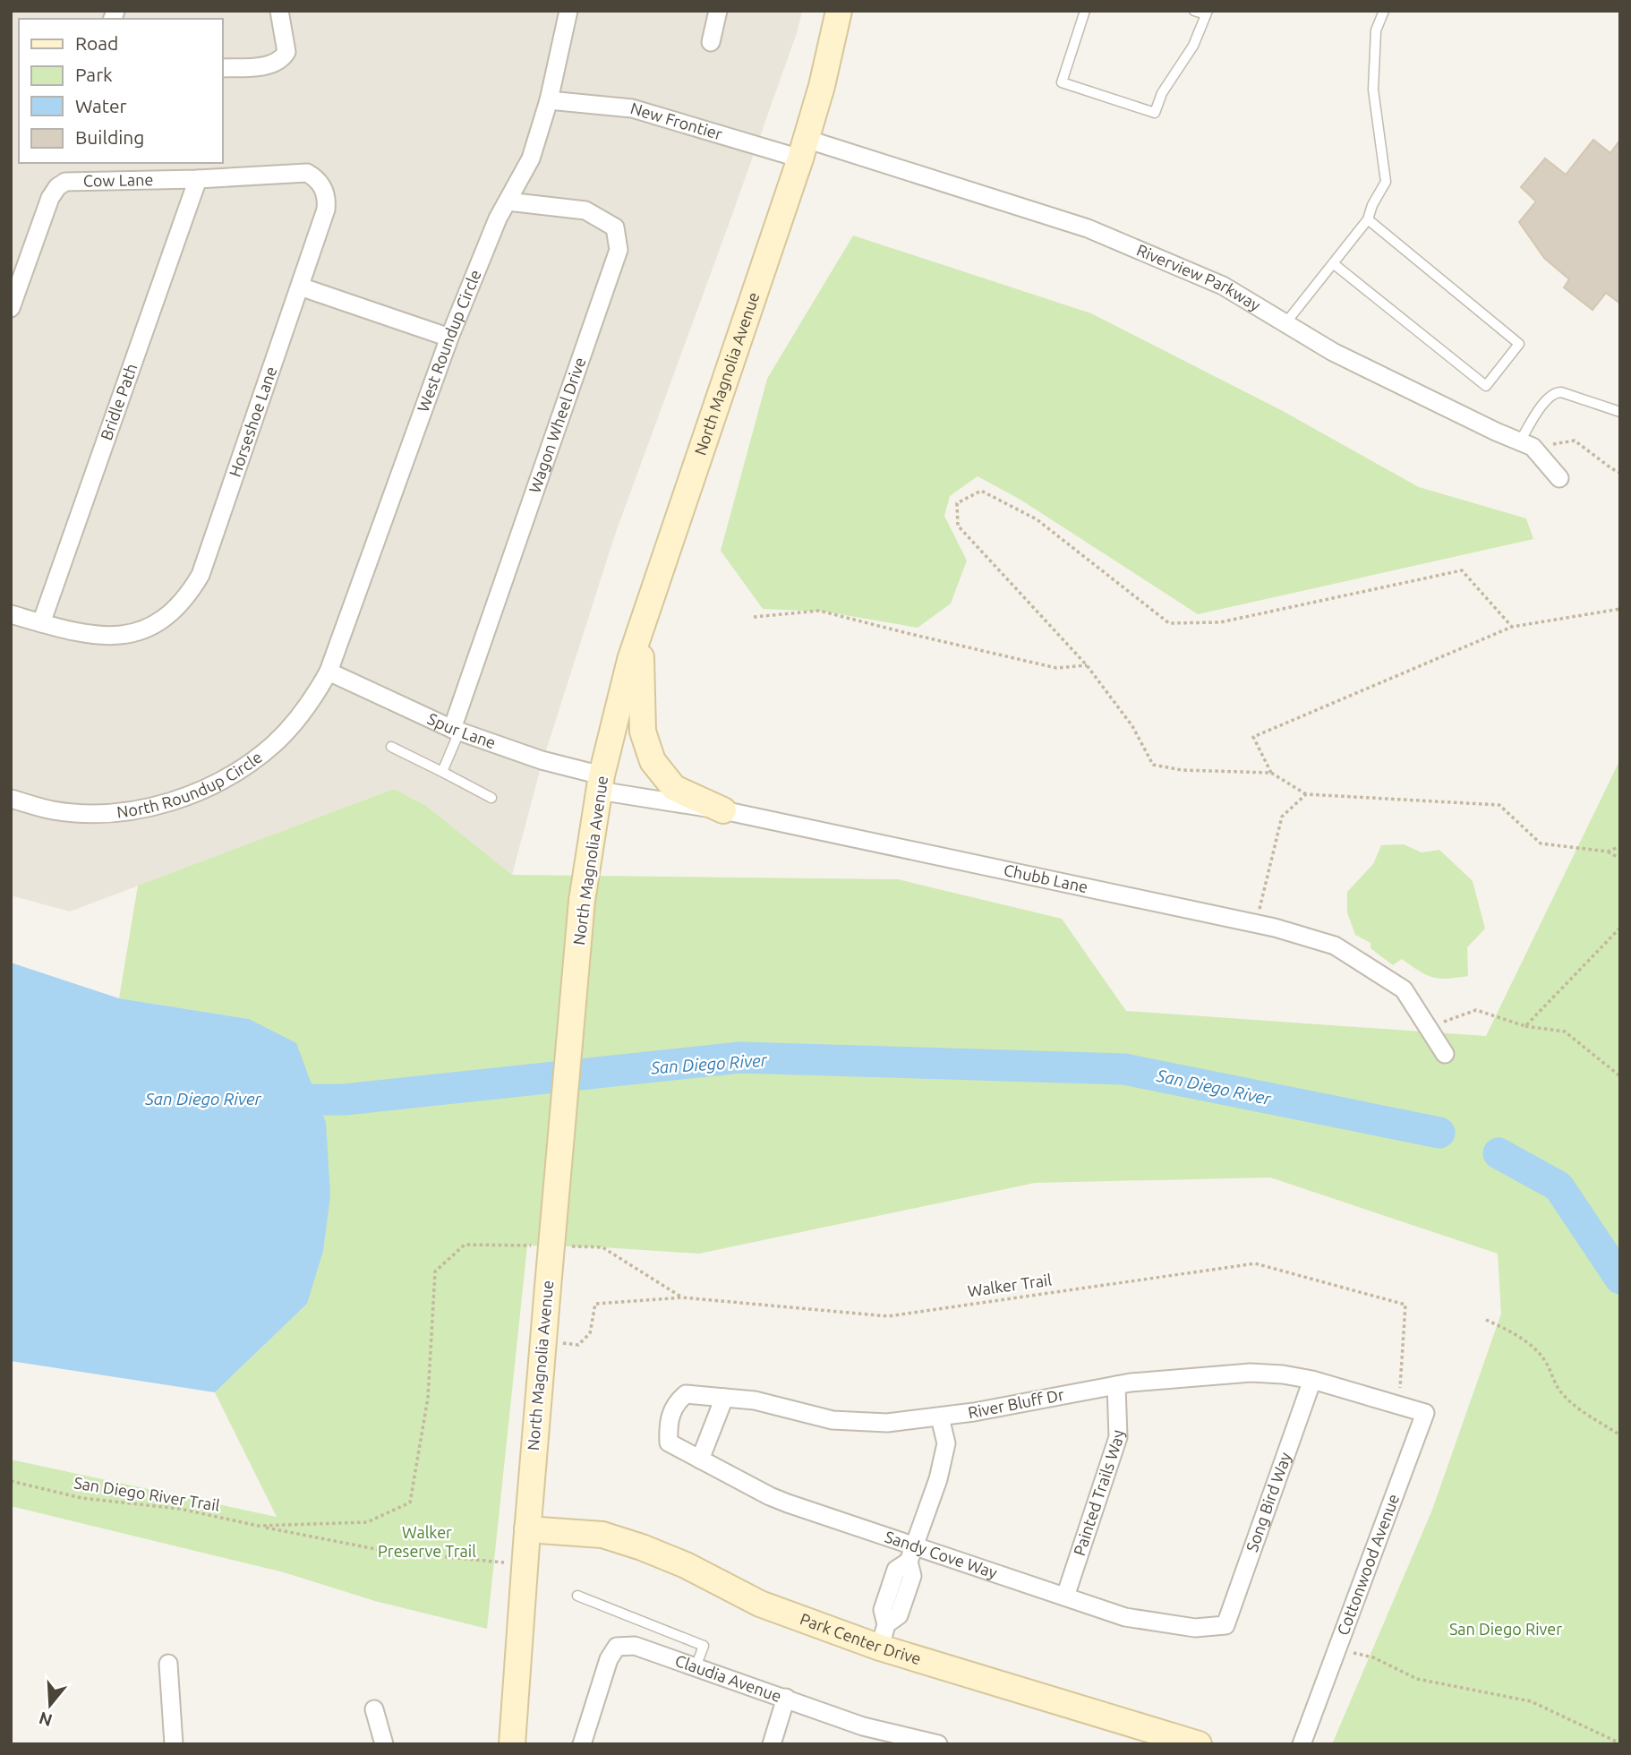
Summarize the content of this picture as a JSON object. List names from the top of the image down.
{
  "streets": {
    "main road": ["North Magnolia Avenue", "Park Center Drive"],
    "street": [
      "New Frontier",
      "Cow Lane",
      "Riverview Parkway",
      "West Roundup Circle",
      "Bridle Path",
      "Horseshoe Lane",
      "Wagon Wheel Drive",
      "Spur Lane",
      "North Roundup Circle",
      "Chubb Lane",
      "River Bluff Dr",
      "Painted Trails Way",
      "Song Bird Way",
      "Sandy Cove Way",
      "Cottonwood Avenue",
      "Claudia Avenue"
    ],
    "path": ["Walker Trail", "San Diego River Trail"]
  },
  "crossings": [
    ["New Frontier", "Riverview Parkway"],
    ["New Frontier", "West Roundup Circle"],
    ["New Frontier", "North Magnolia Avenue"],
    ["Cow Lane", "Bridle Path"],
    ["Cow Lane", "Horseshoe Lane"],
    ["Riverview Parkway", "North Magnolia Avenue"],
    ["West Roundup Circle", "Wagon Wheel Drive"],
    ["West Roundup Circle", "Spur Lane"],
    ["West Roundup Circle", "North Roundup Circle"],
    ["North Magnolia Avenue", "Spur Lane"],
    ["North Magnolia Avenue", "Chubb Lane"],
    ["North Magnolia Avenue", "Walker Trail"],
    ["North Magnolia Avenue", "Park Center Drive"],
    ["Bridle Path", "Horseshoe Lane"],
    ["Wagon Wheel Drive", "Spur Lane"],
    ["Spur Lane", "North Roundup Circle"],
    ["Spur Lane", "Chubb Lane"],
    ["Walker Trail", "River Bluff Dr"],
    ["Walker Trail", "Cottonwood Avenue"],
    ["River Bluff Dr", "Painted Trails Way"],
    ["River Bluff Dr", "Song Bird Way"],
    ["River Bluff Dr", "Sandy Cove Way"],
    ["River Bluff Dr", "Cottonwood Avenue"],
    ["Painted Trails Way", "Sandy Cove Way"],
    ["Song Bird Way", "Sandy Cove Way"]
  ],
  "water": ["San Diego River"],
  "parks": ["Walker Preserve Trail", "San Diego River"],
  "legend": [
    "Road",
    "Park",
    "Water",
    "Building"
  ],
  "north": "bottom"
}
